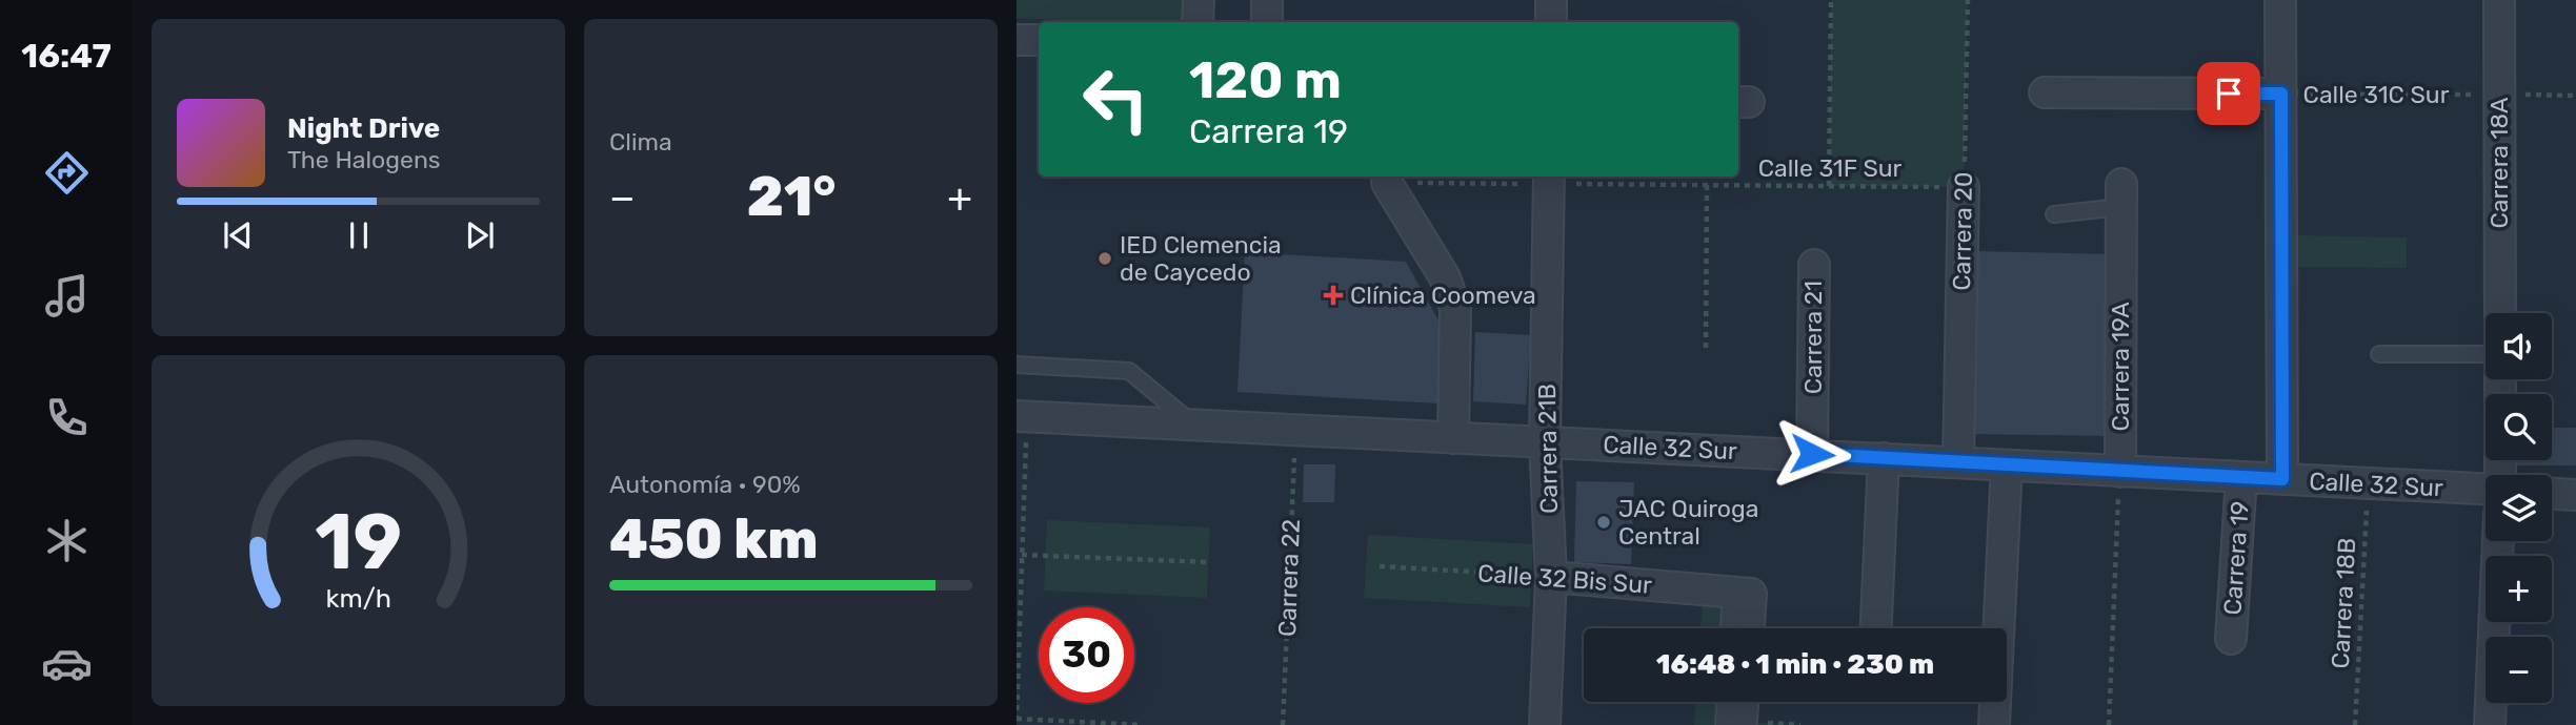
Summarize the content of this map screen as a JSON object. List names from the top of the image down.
{
  "streets": {
    "street": [
      "Calle 31C Sur",
      "Carrera 18A",
      "Carrera 20",
      "Carrera 21",
      "Carrera 19A",
      "Calle 32 Sur",
      "Carrera 21B",
      "Carrera 19",
      "Calle 32 Bis Sur"
    ],
    "path": ["Calle 31F Sur", "Carrera 22", "Carrera 18B"]
  },
  "crossings": [
    ["Calle 31C Sur", "Carrera 18A"],
    ["Calle 31F Sur", "Carrera 20"],
    ["Calle 31F Sur", "Carrera 21B"],
    ["Carrera 20", "Calle 32 Sur"],
    ["Carrera 21", "Calle 32 Sur"],
    ["Carrera 19A", "Calle 32 Sur"],
    ["Calle 32 Sur", "Carrera 21B"],
    ["Calle 32 Sur", "Carrera 19"],
    ["Calle 32 Sur", "Carrera 22"],
    ["Calle 32 Sur", "Carrera 18B"],
    ["Carrera 21B", "Calle 32 Bis Sur"]
  ],
  "places": {
    "other": ["IED Clemencia de Caycedo", "JAC Quiroga Central"],
    "health": ["Clínica Coomeva"]
  },
  "page": {
    "tabs": "16:47",
    "tile": [
      "Clima",
      ["Autonomía · 90%", "450 km"]
    ],
    "turn": ["120 m", "Carrera 19"],
    "song": ["Night Drive", "The Halogens"],
    "heat": ["−", "21°", "+"],
    "map_buttons": ["+", "−"],
    "limit": "30",
    "trip": "16:48 · 1 min · 230 m",
    "gauge": ["19", "km/h"]
  }
}
